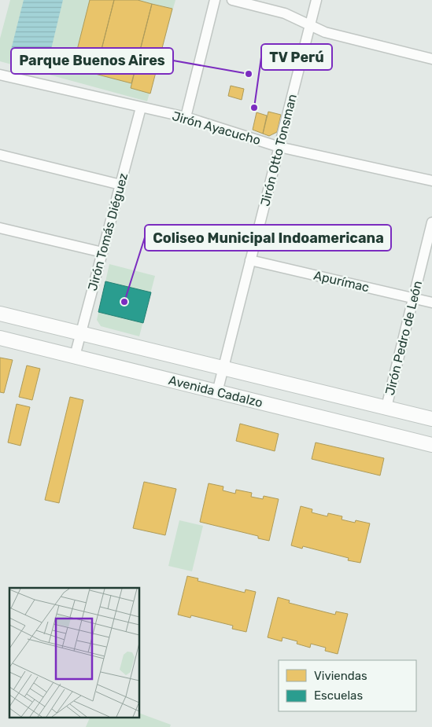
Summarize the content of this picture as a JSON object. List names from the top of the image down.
{
  "streets": {
    "street": [
      "Jirón Ayacucho",
      "Jirón Otto Tonsman",
      "Jirón Tomás Diéguez",
      "Apurímac",
      "Jirón Pedro de León",
      "Avenida Cadalzo"
    ]
  },
  "crossings": [
    ["Jirón Ayacucho", "Jirón Otto Tonsman"],
    ["Jirón Ayacucho", "Jirón Tomás Diéguez"],
    ["Jirón Otto Tonsman", "Apurímac"],
    ["Jirón Otto Tonsman", "Avenida Cadalzo"],
    ["Jirón Tomás Diéguez", "Avenida Cadalzo"],
    ["Apurímac", "Jirón Pedro de León"],
    ["Jirón Pedro de León", "Avenida Cadalzo"]
  ],
  "places": ["Parque Buenos Aires", "TV Perú", "Coliseo Municipal Indoamericana"],
  "legend": ["Viviendas", "Escuelas"]
}
